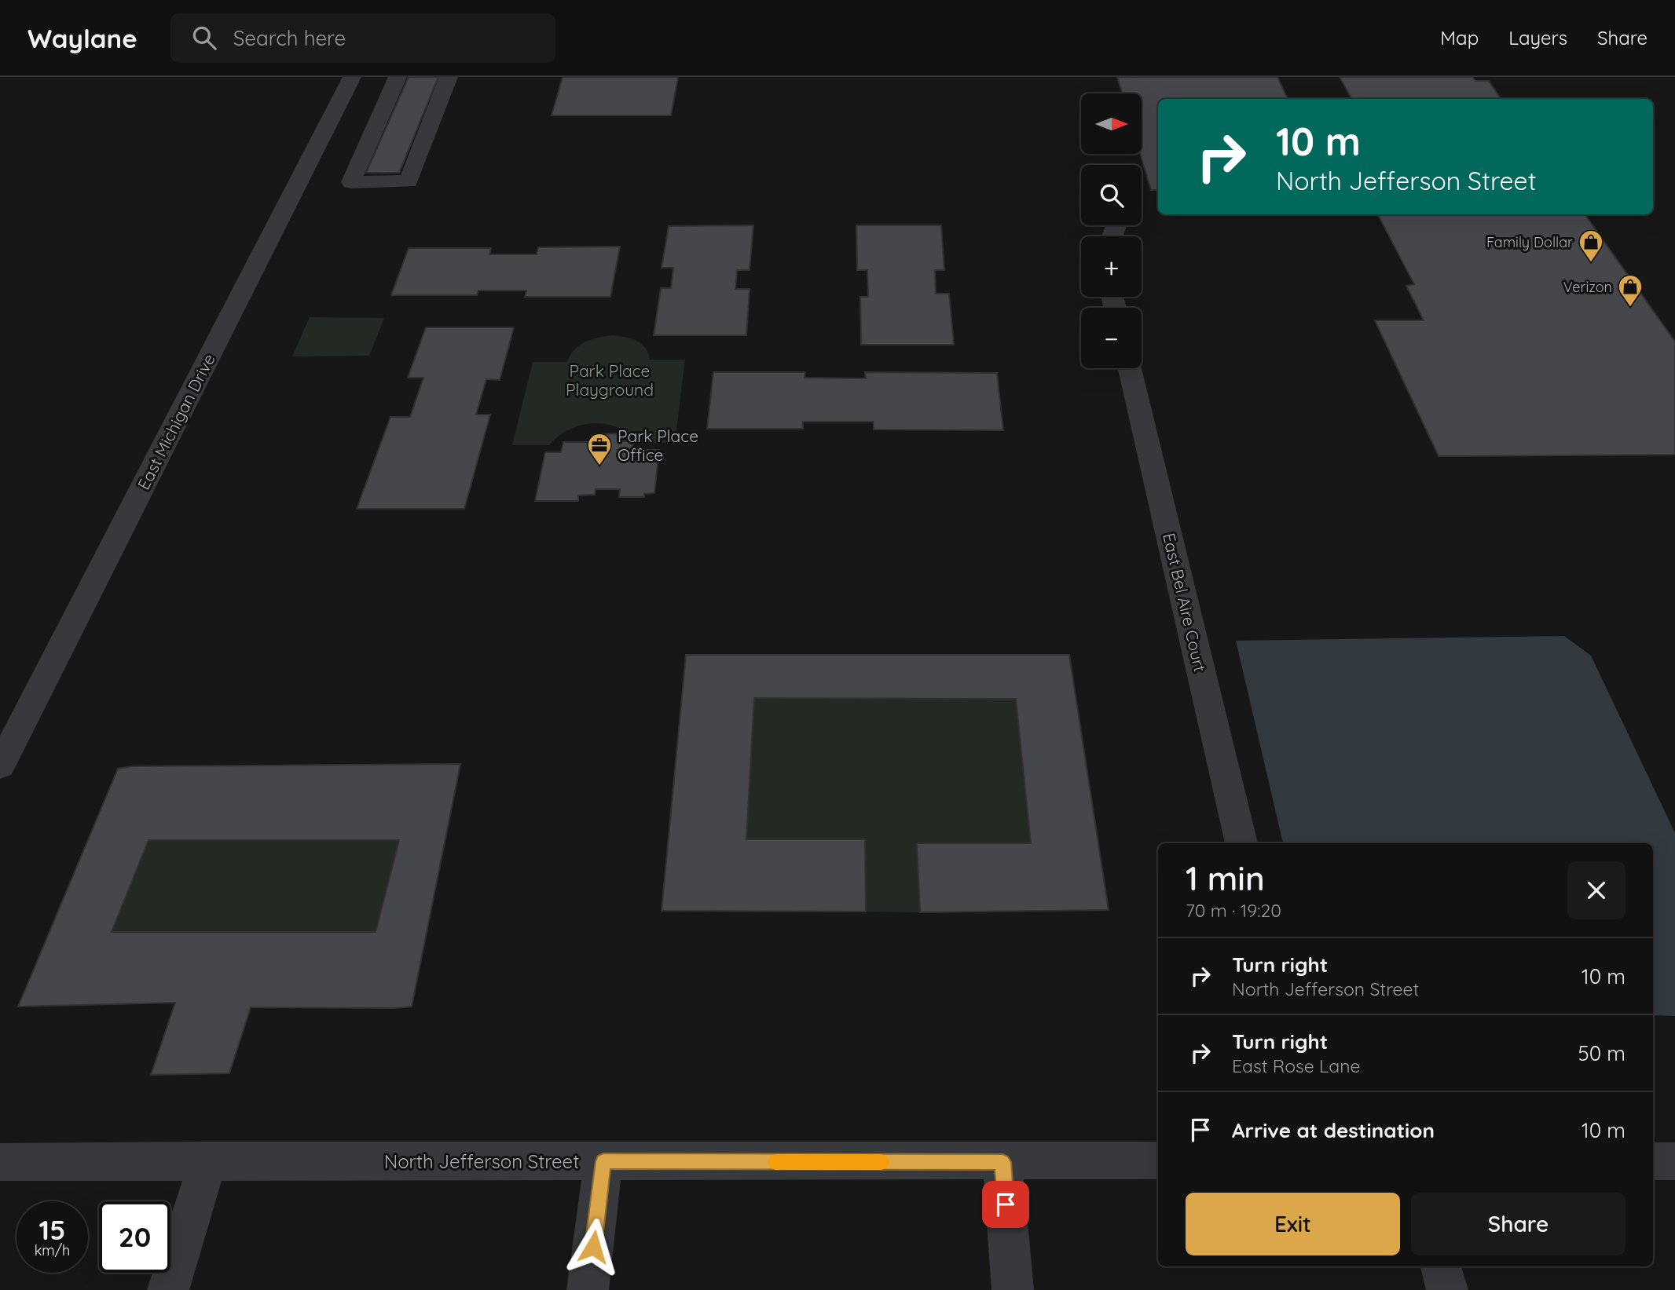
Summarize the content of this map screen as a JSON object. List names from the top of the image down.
{
  "streets": {
    "street": ["East Michigan Drive", "East Bel Aire Court", "North Jefferson Street"]
  },
  "parks": ["Park Place Playground"],
  "places": {
    "shop": ["Family Dollar", "Verizon"],
    "office": ["Park Place Office"]
  },
  "north": "right",
  "page": {
    "header": "Waylane",
    "search": "Search here",
    "nav": ["Map", "Layers", "Share"],
    "map_buttons": ["+", "−"],
    "turn": ["10 m", "North Jefferson Street"],
    "heading": ["1 min", "70 m · 19:20"],
    "list": [
      {
        "name": "Turn right",
        "note": "North Jefferson Street",
        "value": "10 m"
      },
      {
        "name": "Turn right",
        "note": "East Rose Lane",
        "value": "50 m"
      },
      {
        "name": "Arrive at destination",
        "value": "10 m"
      }
    ],
    "buttons": ["Exit", "Share"],
    "speed": "15 km/h",
    "limit": "20"
  }
}
